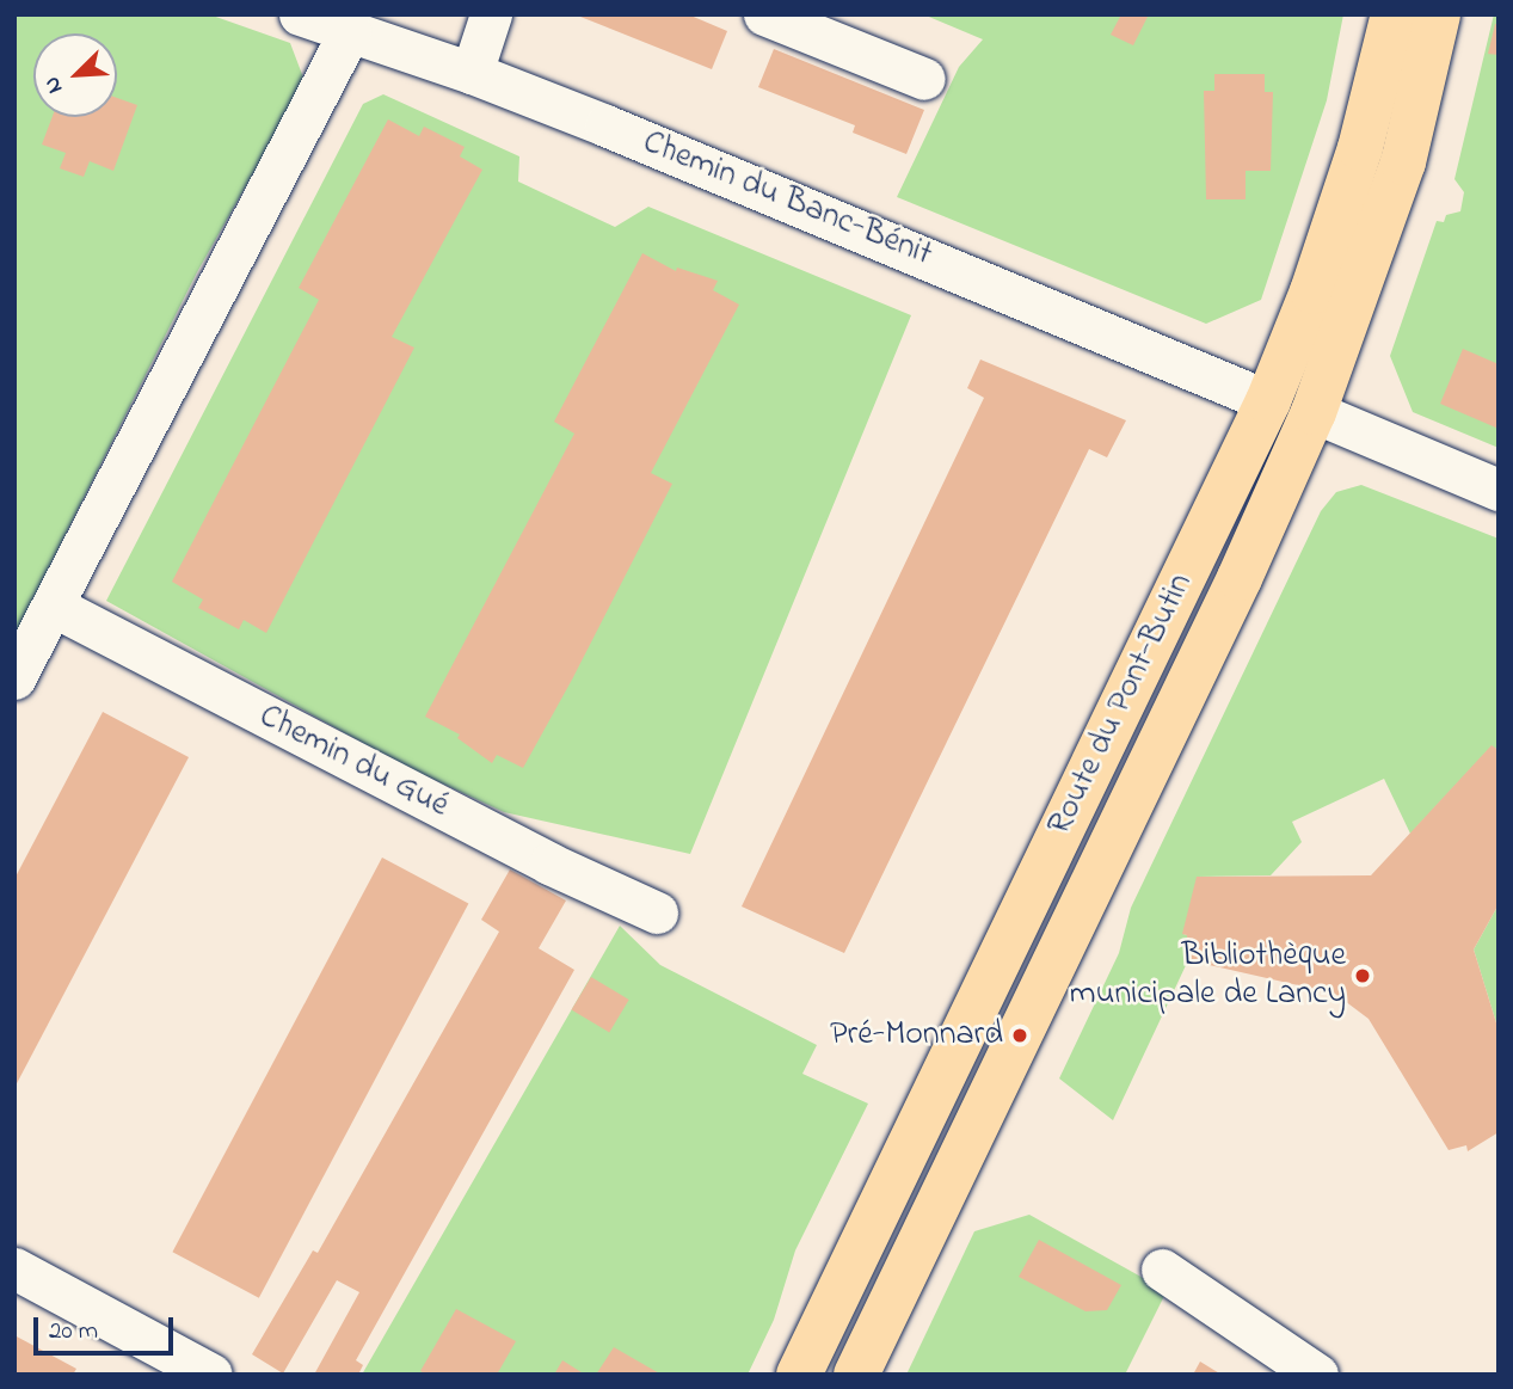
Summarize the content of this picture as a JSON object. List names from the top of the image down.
{
  "streets": {
    "main road": ["Route du Pont-Butin"],
    "street": ["Chemin du Banc-Bénit", "Chemin du Gué"]
  },
  "crossings": [
    ["Chemin du Banc-Bénit", "Route du Pont-Butin"]
  ],
  "places": ["Bibliothèque municipale de Lancy", "Pré-Monnard"],
  "scale_bar": "20 m",
  "north": "bottom left"
}
